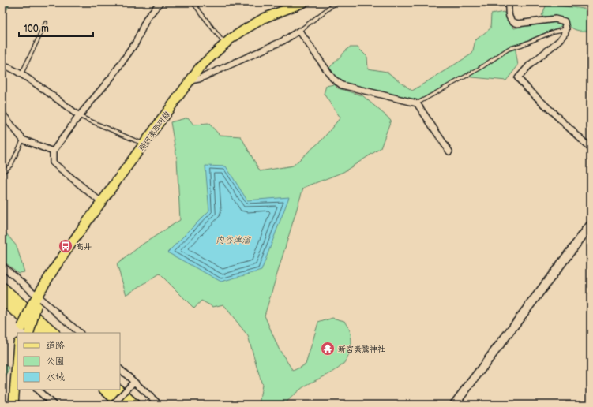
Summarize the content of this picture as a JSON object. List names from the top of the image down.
{
  "streets": {
    "main road": ["那珂湊那珂線"]
  },
  "water": ["内谷津溜"],
  "places": {
    "bus stop": ["高井"],
    "temple": ["新宮素鷲神社"]
  },
  "legend": ["道路", "公園", "水域"],
  "scale_bar": "100 m"
}
